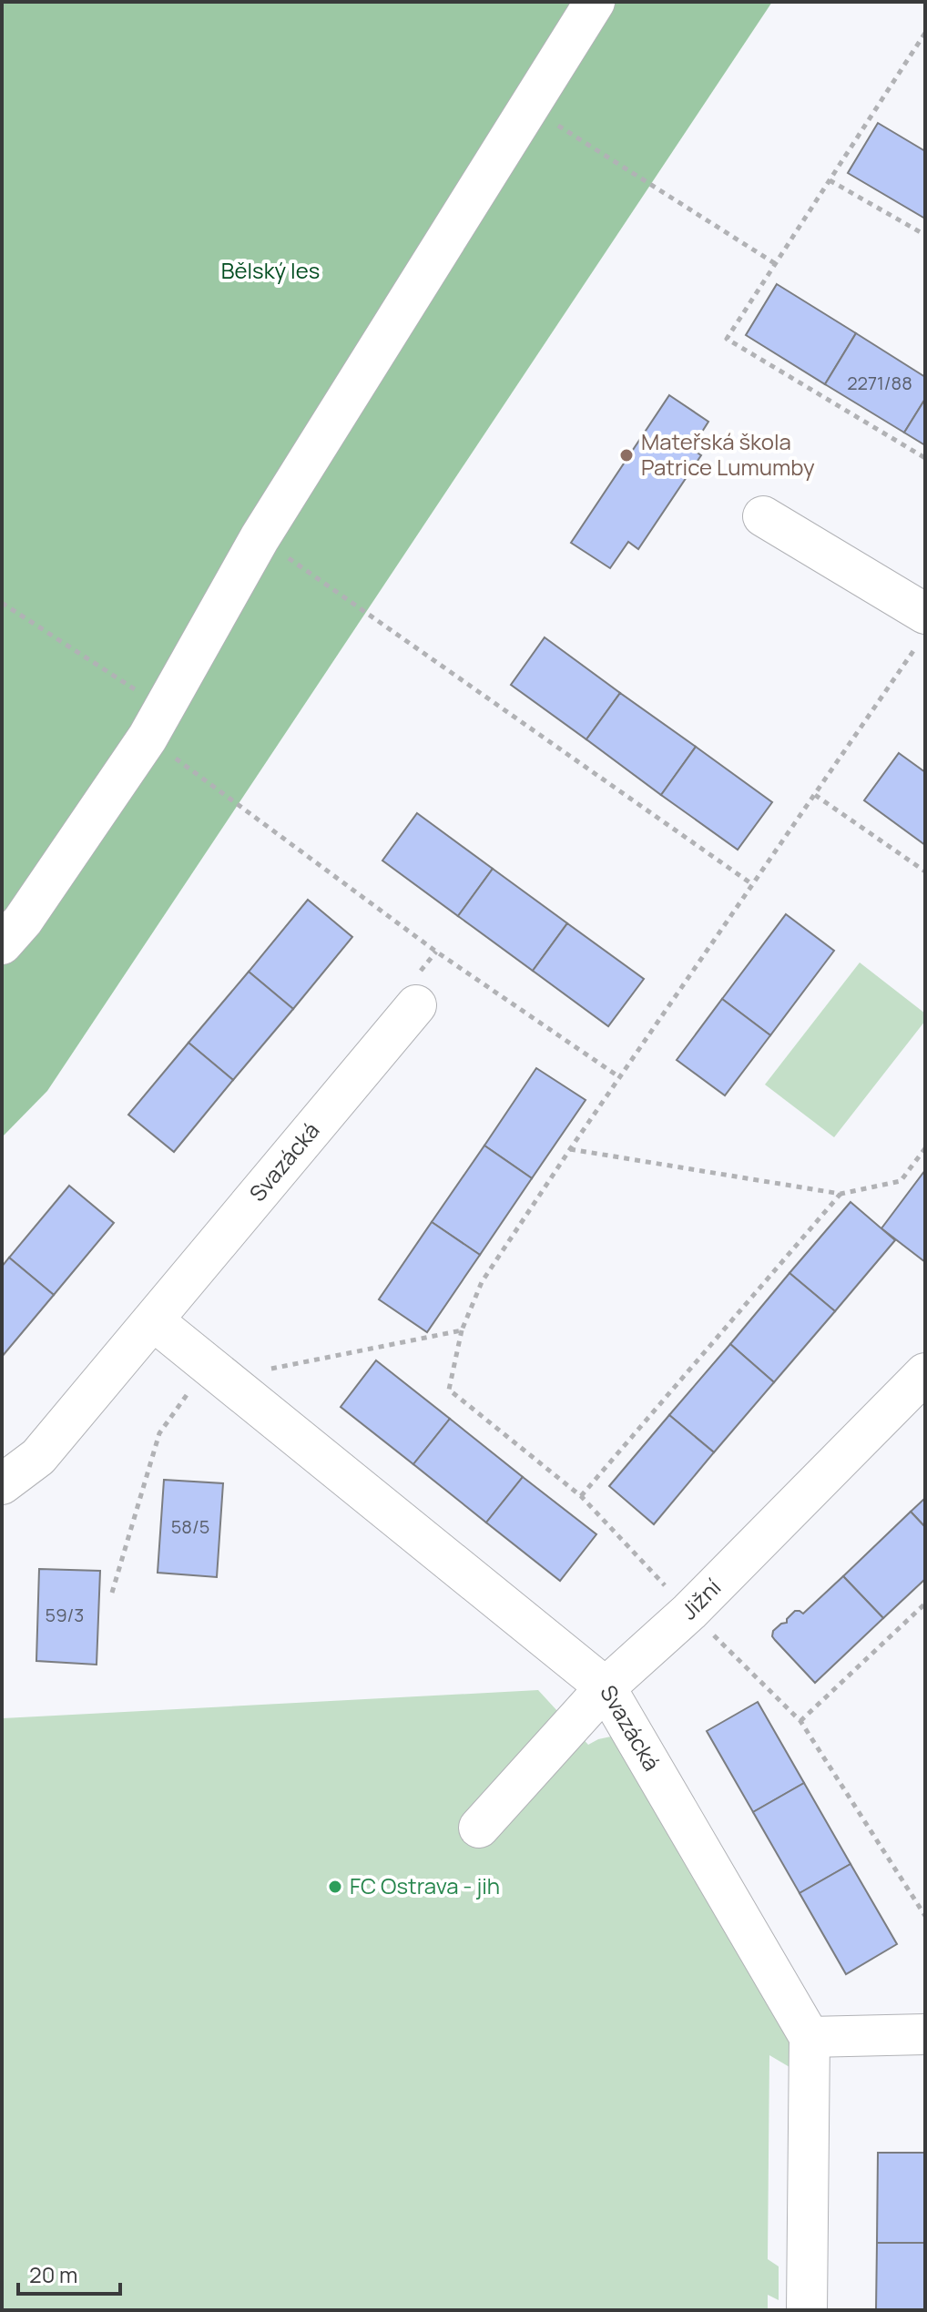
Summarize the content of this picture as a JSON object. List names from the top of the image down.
{
  "streets": {
    "street": ["Svazácká", "Jižní"]
  },
  "crossings": [
    ["Svazácká", "Jižní"]
  ],
  "parks": ["Bělský les"],
  "places": ["Mateřská škola Patrice Lumumby", "FC Ostrava - jih"],
  "house_numbers": ["2271/88", "58/5", "59/3"],
  "scale_bar": "20 m"
}
